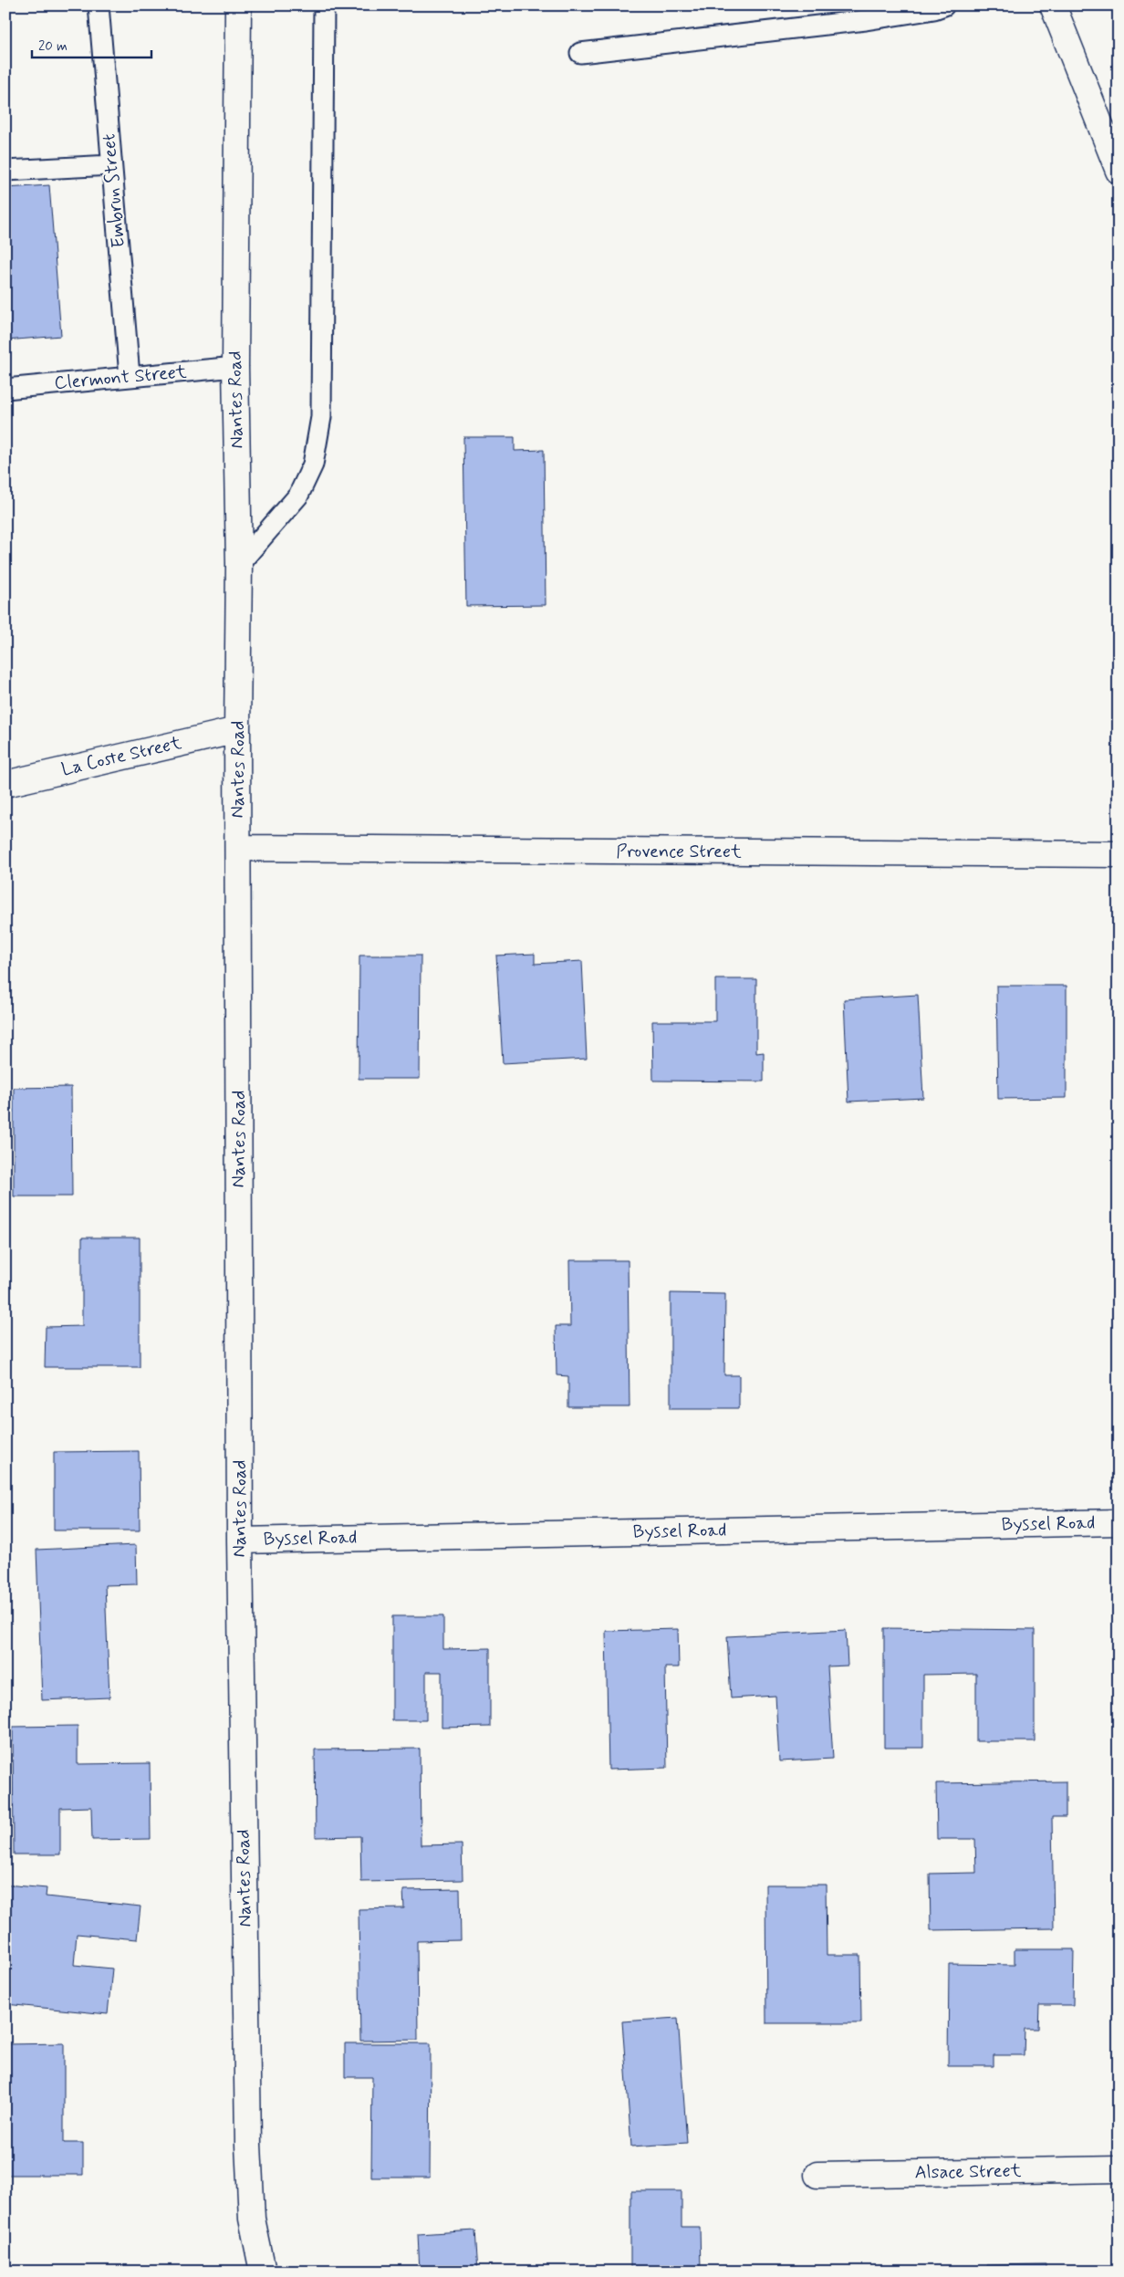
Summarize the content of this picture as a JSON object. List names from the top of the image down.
{
  "streets": {
    "street": [
      "Nantes Road",
      "La Coste Street",
      "Provence Street",
      "Byssel Road",
      "Alsace Street"
    ],
    "lane": ["Embrun Street", "Clermont Street"]
  },
  "crossings": [
    ["Embrun Street", "Clermont Street"],
    ["Clermont Street", "Nantes Road"],
    ["Nantes Road", "La Coste Street"],
    ["Nantes Road", "Provence Street"],
    ["Nantes Road", "Byssel Road"]
  ],
  "scale_bar": "20 m"
}
